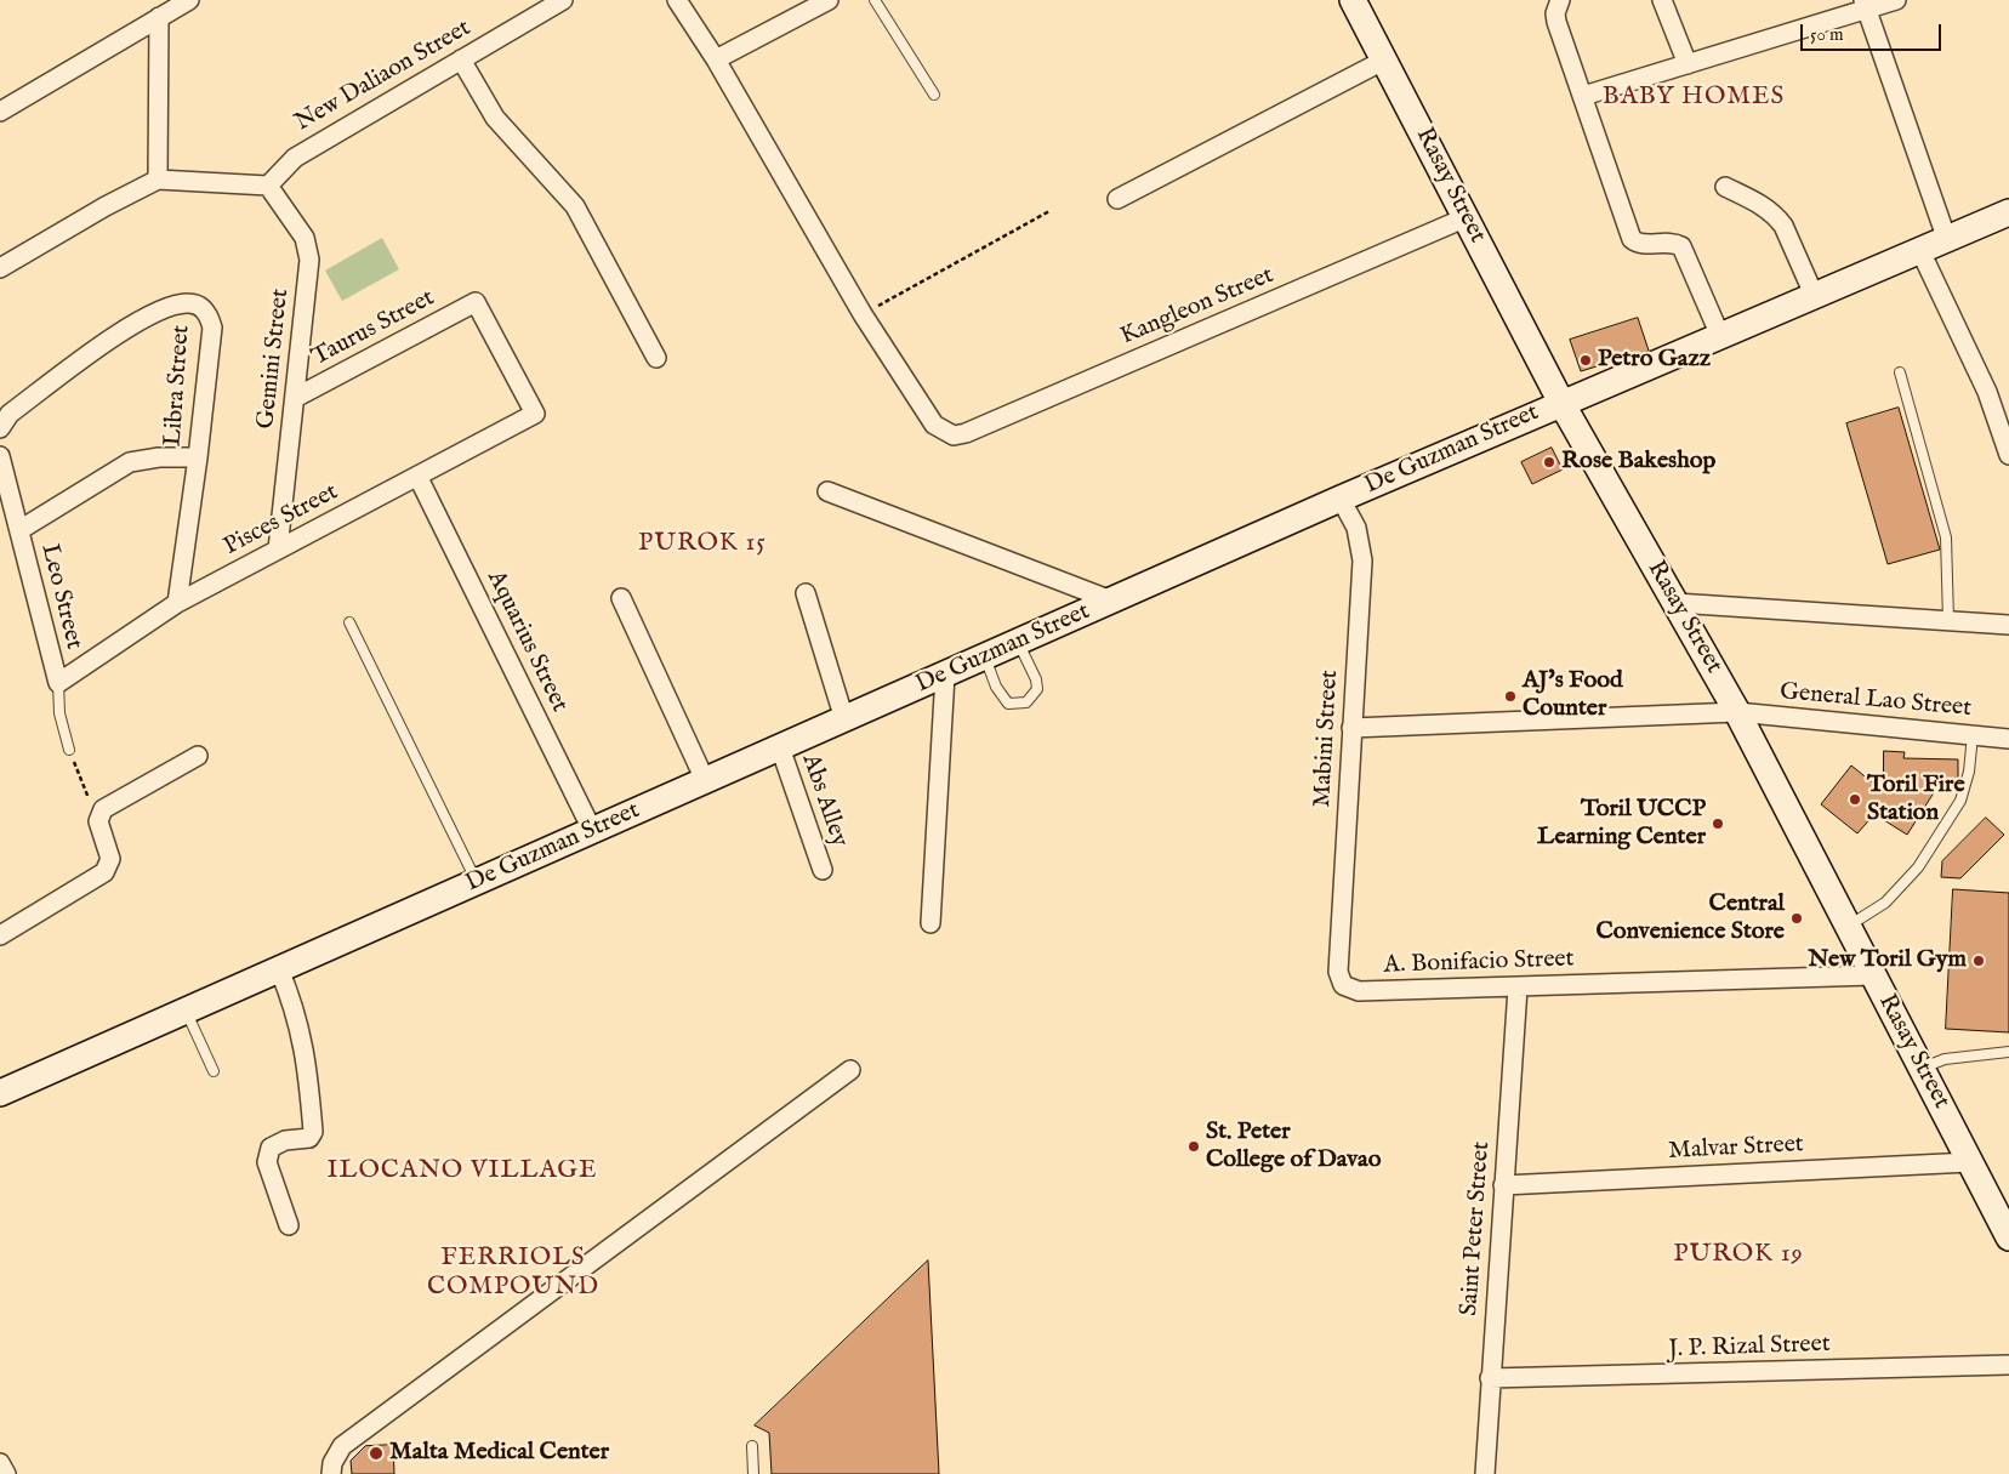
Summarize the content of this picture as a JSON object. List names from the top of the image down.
{
  "streets": {
    "street": [
      "New Daliaon Street",
      "Rasay Street",
      "Kangleon Street",
      "Taurus Street",
      "Gemini Street",
      "Libra Street",
      "De Guzman Street",
      "Pisces Street",
      "Leo Street",
      "Aquarius Street",
      "General Lao Street",
      "Mabini Street",
      "Abs Alley",
      "A. Bonifacio Street",
      "Malvar Street",
      "Saint Peter Street",
      "J. P. Rizal Street"
    ]
  },
  "crossings": [
    ["New Daliaon Street", "Gemini Street"],
    ["Rasay Street", "Kangleon Street"],
    ["Rasay Street", "De Guzman Street"],
    ["Rasay Street", "General Lao Street"],
    ["Rasay Street", "A. Bonifacio Street"],
    ["Rasay Street", "Malvar Street"],
    ["Taurus Street", "Gemini Street"],
    ["Taurus Street", "Pisces Street"],
    ["Gemini Street", "Pisces Street"],
    ["Libra Street", "Pisces Street"],
    ["De Guzman Street", "Aquarius Street"],
    ["De Guzman Street", "Mabini Street"],
    ["De Guzman Street", "Abs Alley"],
    ["Pisces Street", "Leo Street"],
    ["Pisces Street", "Aquarius Street"],
    ["General Lao Street", "Mabini Street"],
    ["Mabini Street", "A. Bonifacio Street"],
    ["A. Bonifacio Street", "Saint Peter Street"],
    ["Malvar Street", "Saint Peter Street"],
    ["Saint Peter Street", "J. P. Rizal Street"]
  ],
  "districts": [
    "BABY HOMES",
    "PUROK 15",
    "ILOCANO VILLAGE",
    "PUROK 19",
    "FERRIOLS COMPOUND"
  ],
  "places": [
    "Petro Gazz",
    "Rose Bakeshop",
    "AJ's Food Counter",
    "Toril Fire Station",
    "Toril UCCP Learning Center",
    "Central Convenience Store",
    "New Toril Gym",
    "St. Peter College of Davao",
    "Malta Medical Center"
  ],
  "scale_bar": "50 m"
}
